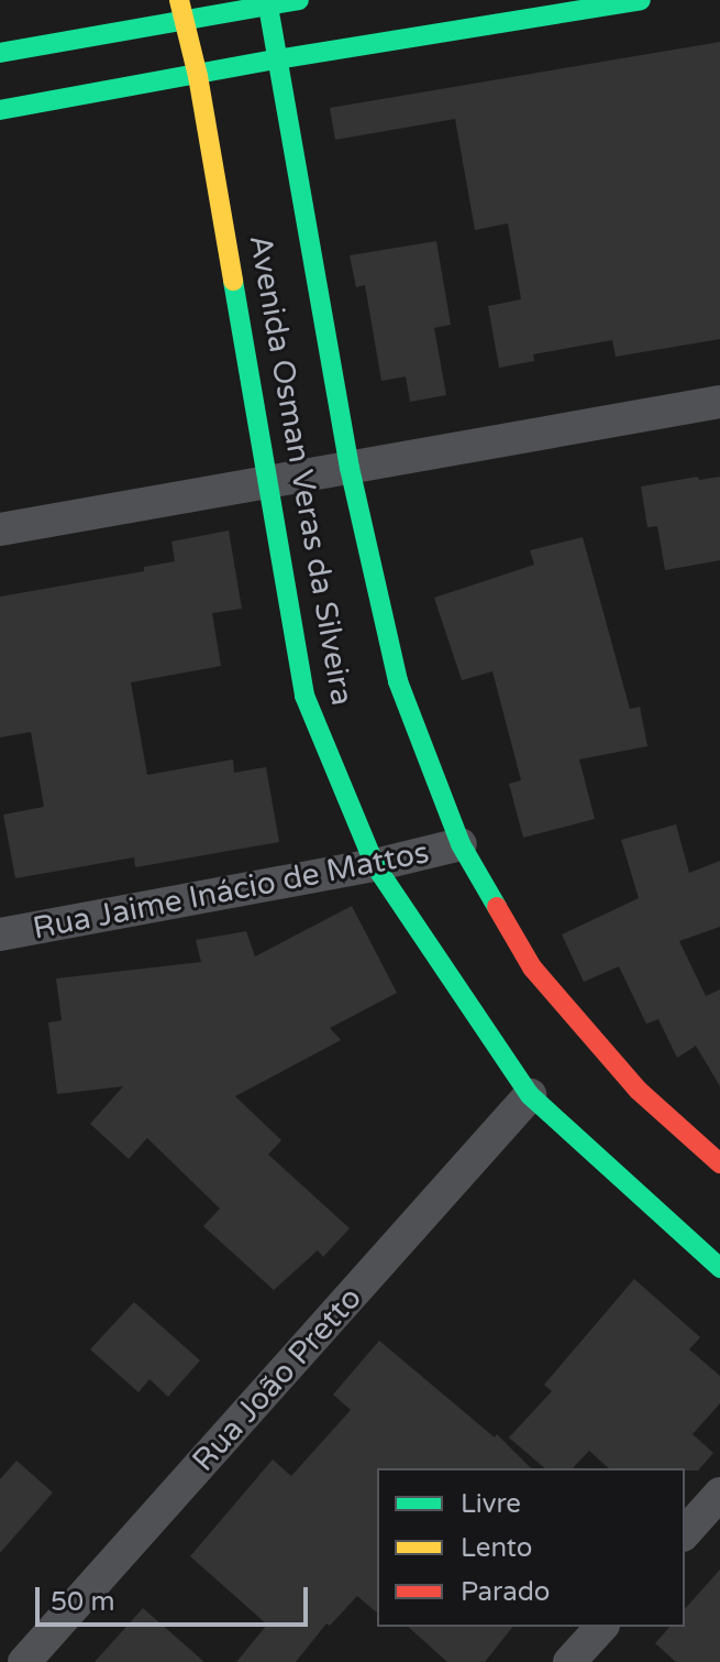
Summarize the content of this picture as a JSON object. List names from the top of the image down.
{
  "streets": {
    "main road": ["Avenida Osman Veras da Silveira"],
    "street": ["Rua Jaime Inácio de Mattos", "Rua João Pretto"]
  },
  "crossings": [
    ["Avenida Osman Veras da Silveira", "Rua Jaime Inácio de Mattos"],
    ["Avenida Osman Veras da Silveira", "Rua João Pretto"]
  ],
  "legend": ["Livre", "Lento", "Parado"],
  "scale_bar": "50 m"
}
